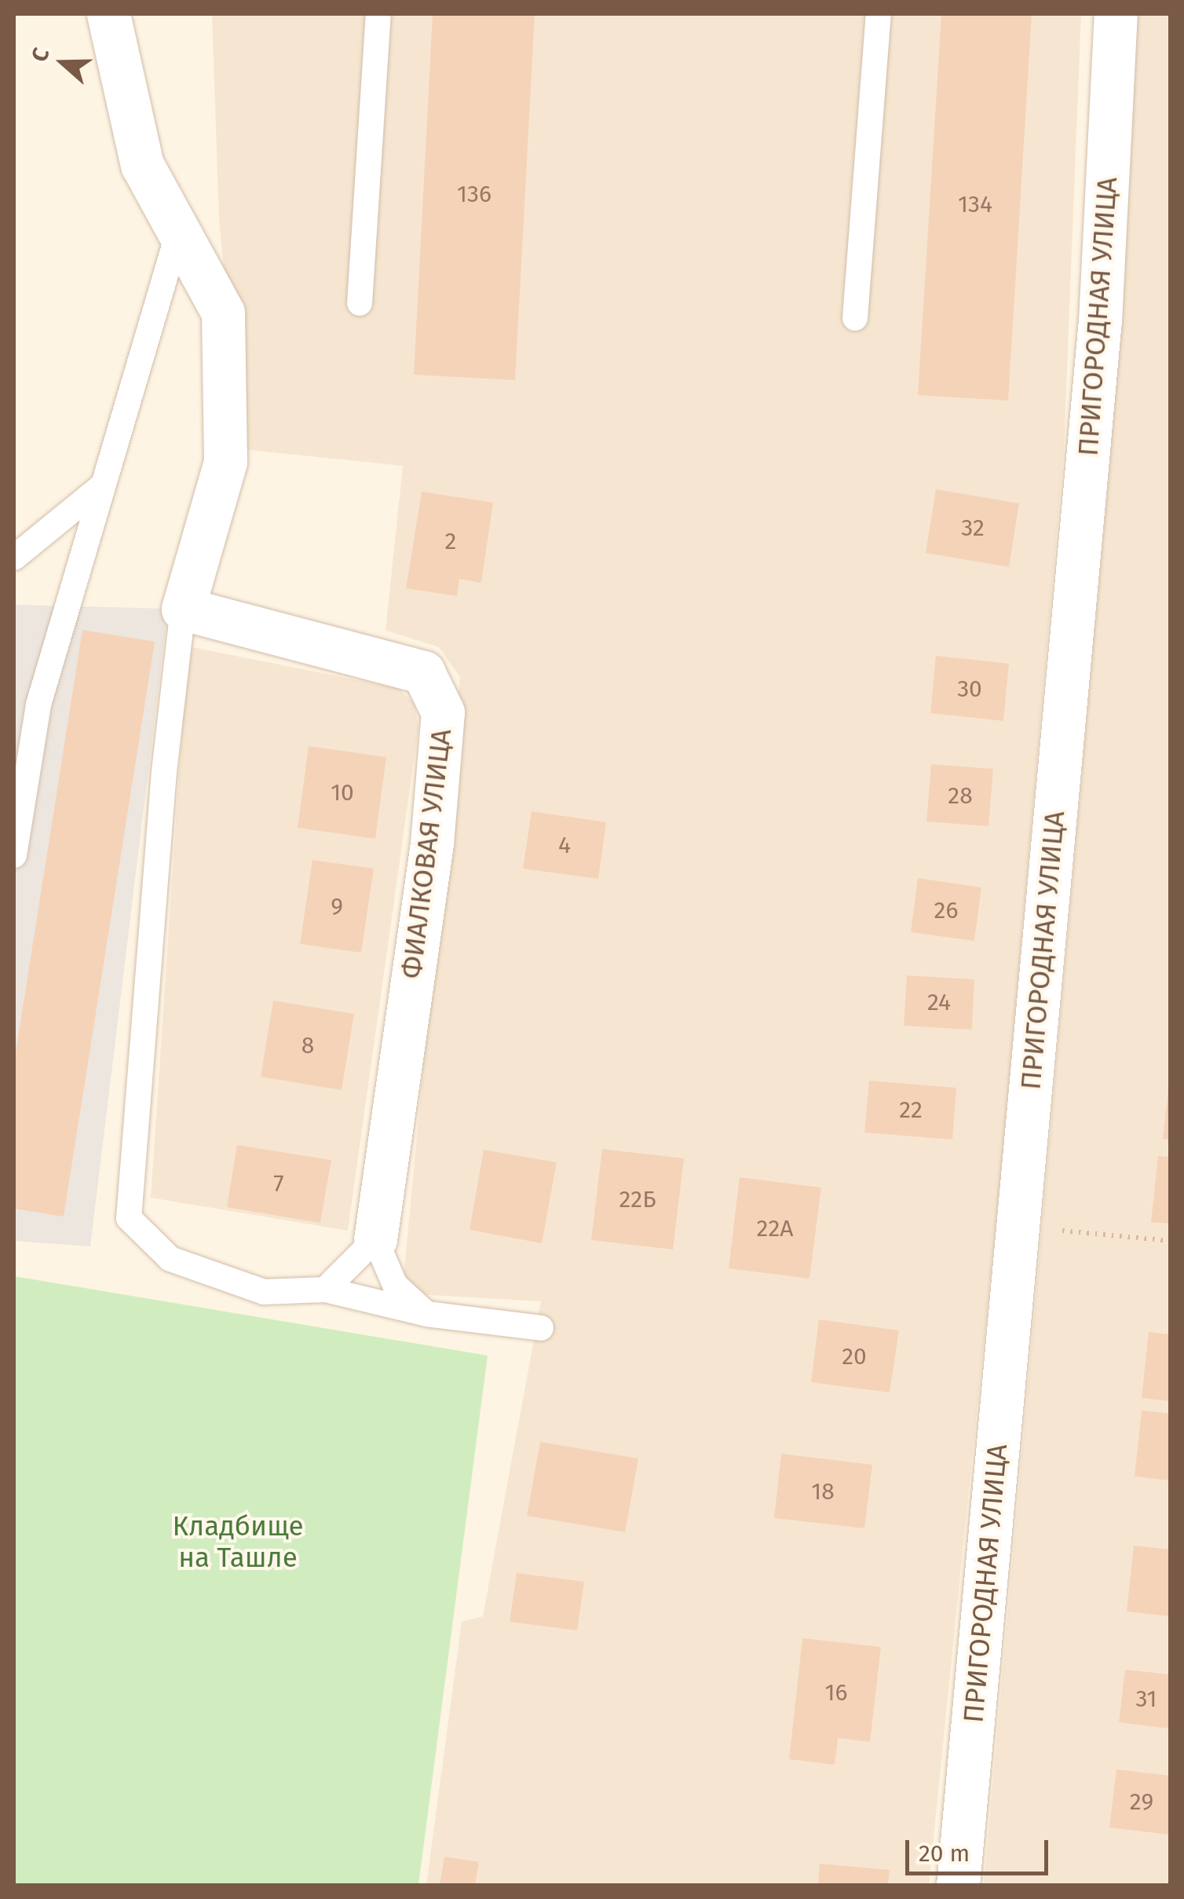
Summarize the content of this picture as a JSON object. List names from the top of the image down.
{
  "streets": {
    "street": ["ПРИГОРОДНАЯ УЛИЦА", "ФИАЛКОВАЯ УЛИЦА"]
  },
  "parks": ["Кладбище на Ташле"],
  "house_numbers": [
    "136",
    "134",
    "32",
    "2",
    "30",
    "10",
    "28",
    "4",
    "9",
    "26",
    "24",
    "8",
    "22",
    "7",
    "22Б",
    "22А",
    "20",
    "18",
    "16",
    "31",
    "29"
  ],
  "scale_bar": "20 m",
  "north": "left"
}
